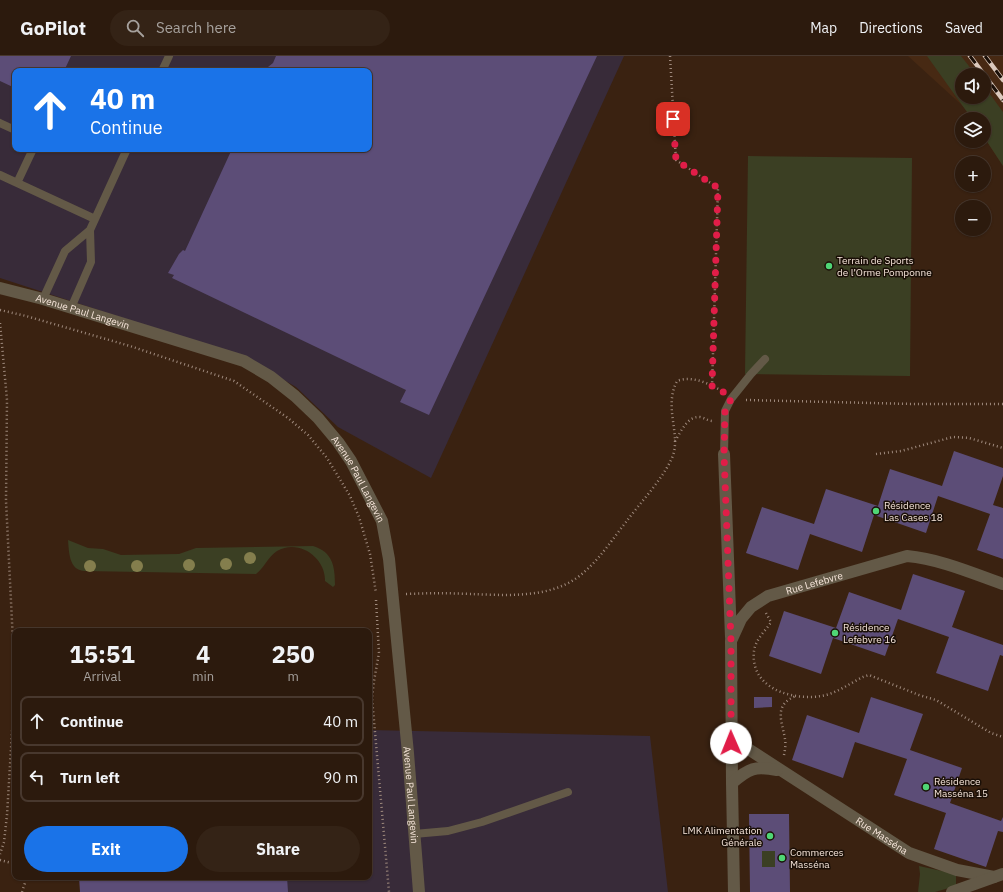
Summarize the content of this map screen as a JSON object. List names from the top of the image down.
{
  "streets": {
    "street": ["Avenue Paul Langevin", "Rue Lefebvre", "Rue Masséna"]
  },
  "crossings": [
    ["Rue Lefebvre", "Rue Masséna"]
  ],
  "places": [
    "Terrain de Sports de l’Orme Pomponne",
    "Résidence Las Cases 18",
    "Résidence Lefebvre 16",
    "Résidence Masséna 15",
    "LMK Alimentation Générale",
    "Commerces Masséna"
  ],
  "page": {
    "header": "GoPilot",
    "search": "Search here",
    "nav": ["Map", "Directions", "Saved"],
    "map_buttons": ["+", "−"],
    "turn": ["40 m", "Continue"],
    "eta": [
      "15:51",
      "Arrival",
      "4",
      "min",
      "250",
      "m"
    ],
    "list": [
      {
        "name": "Continue",
        "value": "40 m"
      },
      {
        "name": "Turn left",
        "value": "90 m"
      }
    ],
    "buttons": ["Exit", "Share"]
  }
}
